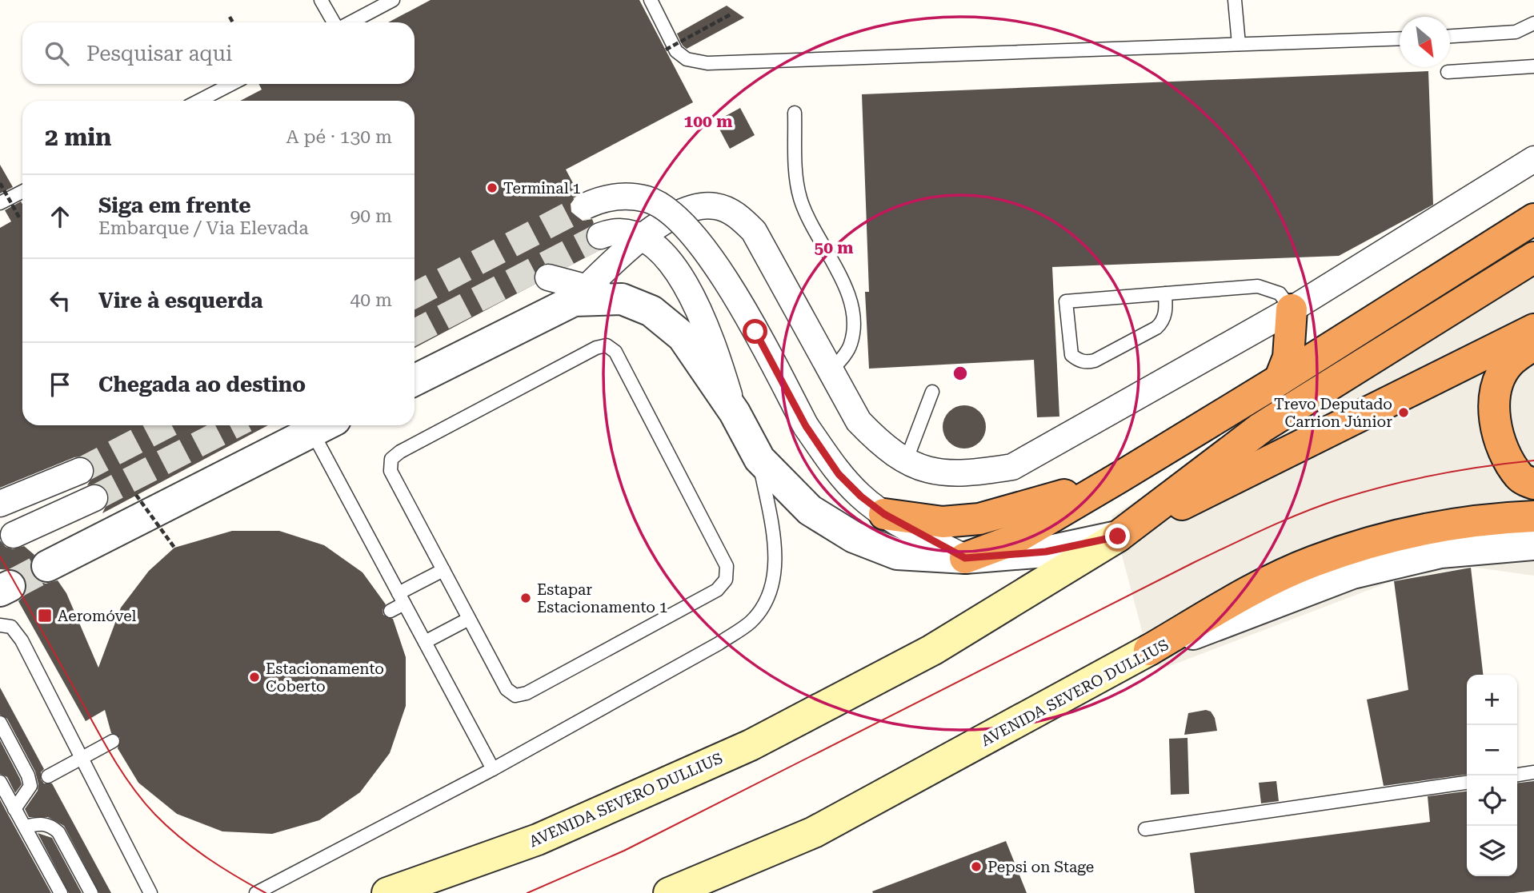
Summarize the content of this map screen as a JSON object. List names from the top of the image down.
{
  "streets": {
    "main road": ["AVENIDA SEVERO DULLIUS"]
  },
  "places": {
    "other": [
      "Terminal 1",
      "Trevo Deputado Carrion Júnior",
      "Estapar Estacionamento 1",
      "Estacionamento Coberto",
      "Pepsi on Stage"
    ],
    "transit": ["Aeromóvel"]
  },
  "north": "bottom right",
  "page": {
    "search": "Pesquisar aqui",
    "heading": ["2 min", "A pé · 130 m"],
    "list": [
      ["Siga em frente", "Embarque / Via Elevada", "90 m"],
      ["Vire à esquerda", "40 m"],
      "Chegada ao destino"
    ],
    "map_buttons": ["+", "−"]
  },
  "rings": ["100 m", "50 m"]
}
